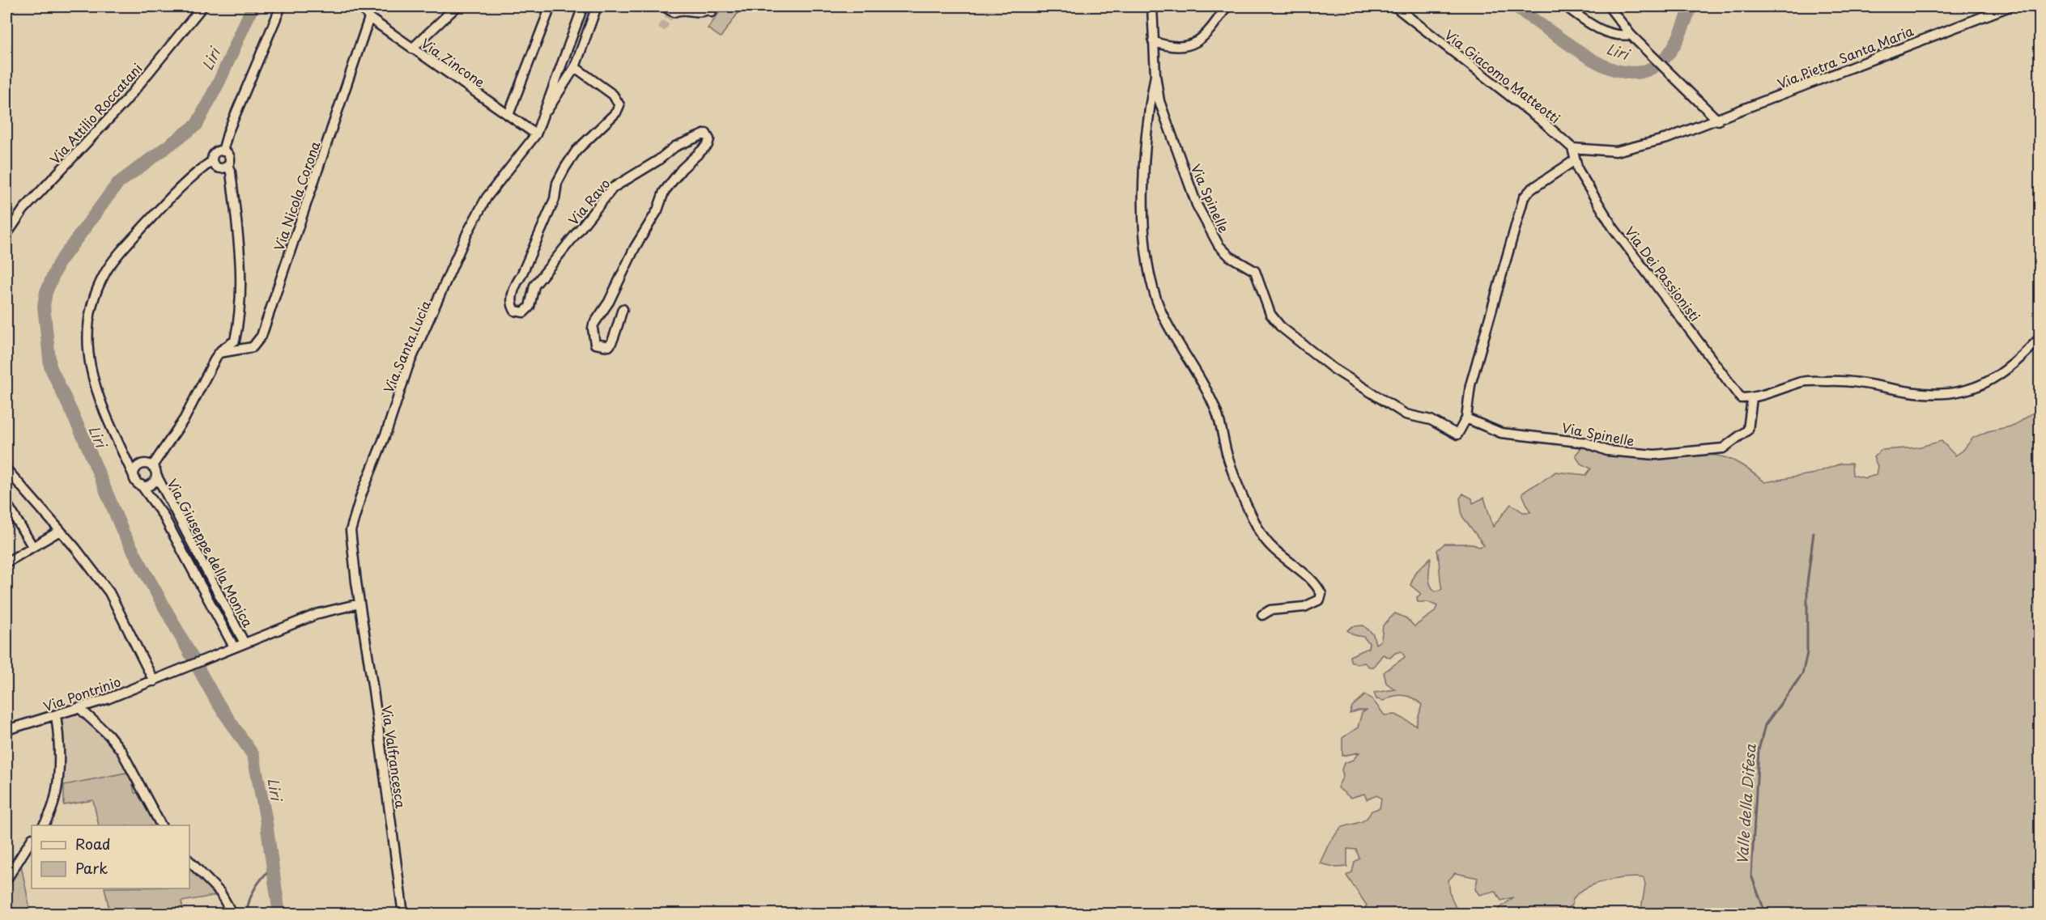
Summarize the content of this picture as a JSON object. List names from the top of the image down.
{
  "streets": {
    "street": [
      "Via Pietra Santa Maria",
      "Via Zincone",
      "Via Giacomo Matteotti",
      "Via Attilio Roccatani",
      "Via Nicola Corona",
      "Via Spinelle",
      "Via Ravo",
      "Via Dei Passionisti",
      "Via Santa Lucia",
      "Via Giuseppe della Monica",
      "Via Pontrinio",
      "Via Valfrancesca"
    ]
  },
  "crossings": [
    ["Via Pietra Santa Maria", "Via Giacomo Matteotti"],
    ["Via Pietra Santa Maria", "Via Dei Passionisti"],
    ["Via Zincone", "Via Nicola Corona"],
    ["Via Zincone", "Via Santa Lucia"],
    ["Via Giacomo Matteotti", "Via Dei Passionisti"],
    ["Via Spinelle", "Via Dei Passionisti"],
    ["Via Santa Lucia", "Via Valfrancesca"],
    ["Via Giuseppe della Monica", "Via Pontrinio"]
  ],
  "water": ["Liri", "Valle della Difesa"],
  "legend": ["Road", "Park"]
}
